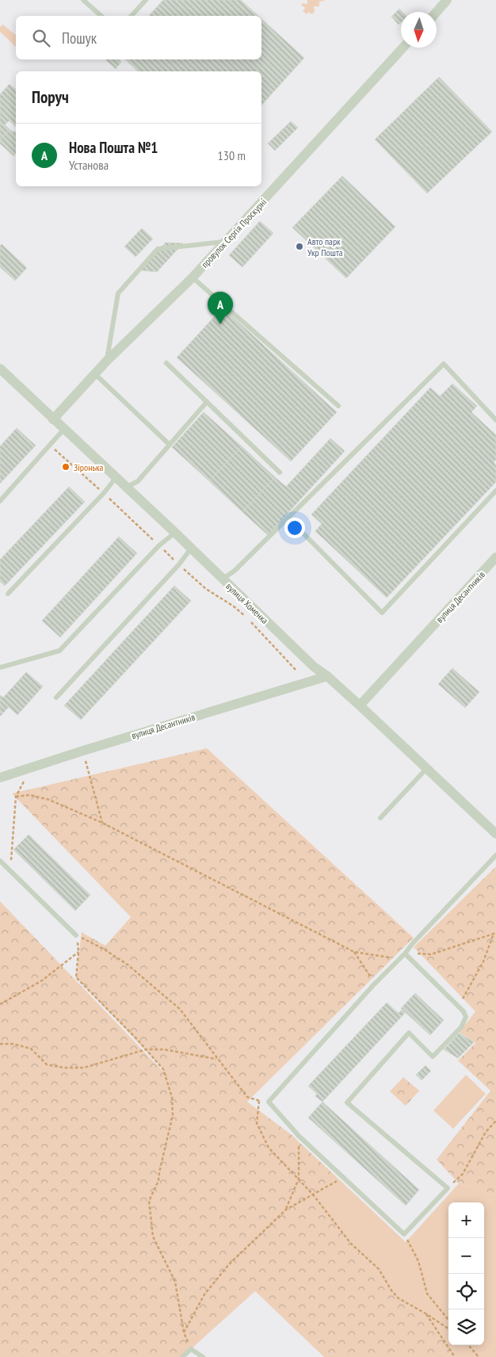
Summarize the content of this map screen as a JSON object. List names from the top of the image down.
{
  "streets": {
    "street": ["провулок Сергія Проскурні", "вулиця Десантників", "вулиця Хоменка"]
  },
  "crossings": [
    ["провулок Сергія Проскурні", "вулиця Хоменка"],
    ["вулиця Десантників", "вулиця Хоменка"]
  ],
  "places": ["Авто парк Укр Пошта", "Зіронька"],
  "north": "bottom",
  "page": {
    "search": "Пошук",
    "heading": "Поруч",
    "list": [
      {
        "mark": "A",
        "name": "Нова Пошта №1",
        "note": "Установа",
        "value": "130 m"
      }
    ],
    "pins": "A",
    "map_buttons": ["+", "−"]
  }
}
